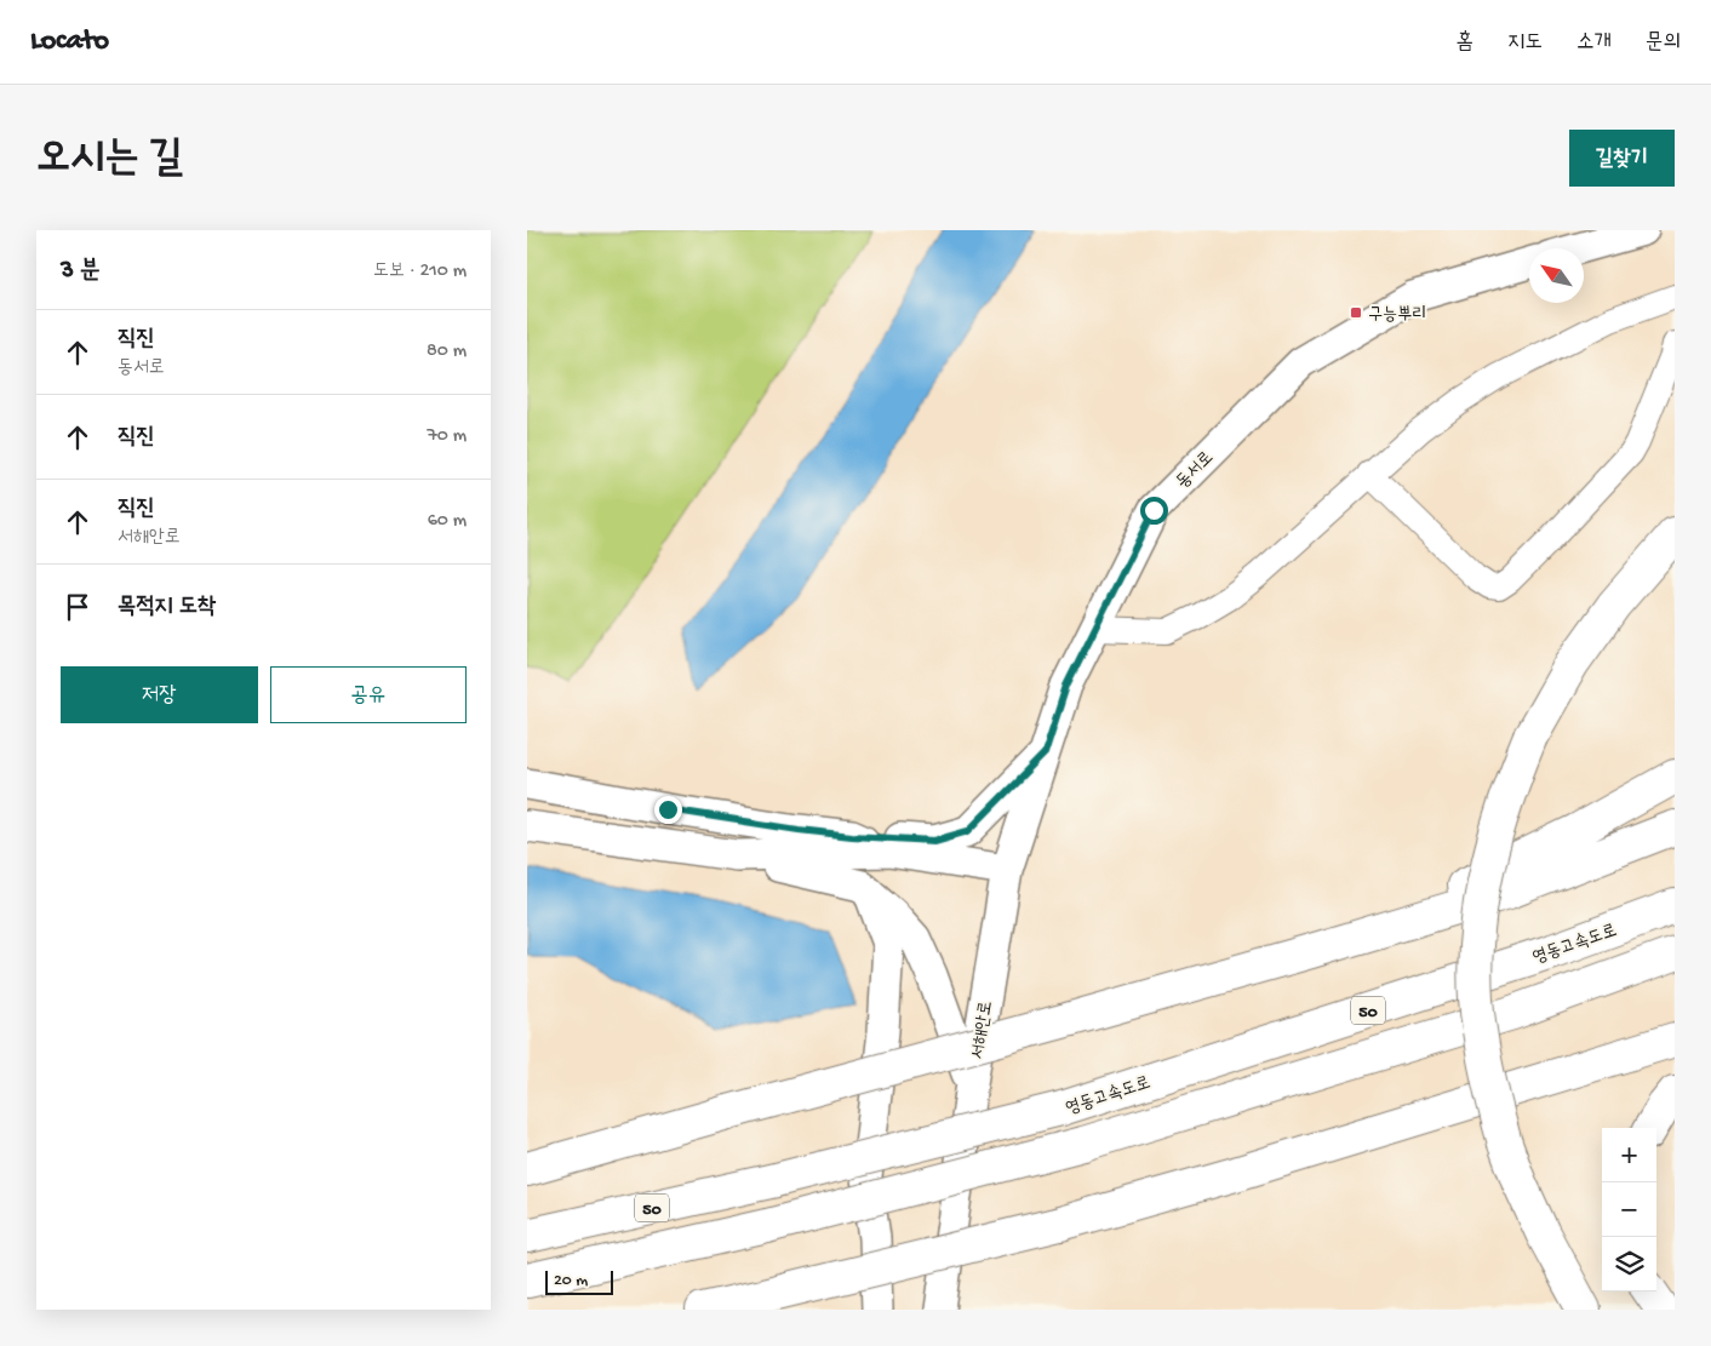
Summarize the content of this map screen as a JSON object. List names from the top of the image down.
{
  "streets": {
    "highway": ["영동고속도로", "50"],
    "main road": ["동서로", "서해안로"]
  },
  "crossings": [
    ["동서로", "서해안로"]
  ],
  "places": {
    "transit": ["구능뿌리"]
  },
  "scale_bar": "20 m",
  "north": "top left",
  "page": {
    "header": "Locato",
    "nav": [
      "홈",
      "지도",
      "소개",
      "문의"
    ],
    "title": "오시는 길",
    "buttons": [
      "길찾기",
      ["저장", "공유"]
    ],
    "heading": ["3 분", "도보 · 210 m"],
    "list": [
      ["직진", "동서로", "80 m"],
      ["직진", "70 m"],
      ["직진", "서해안로", "60 m"],
      "목적지 도착"
    ],
    "map_buttons": ["+", "−"],
    "scale": "20 m"
  }
}
